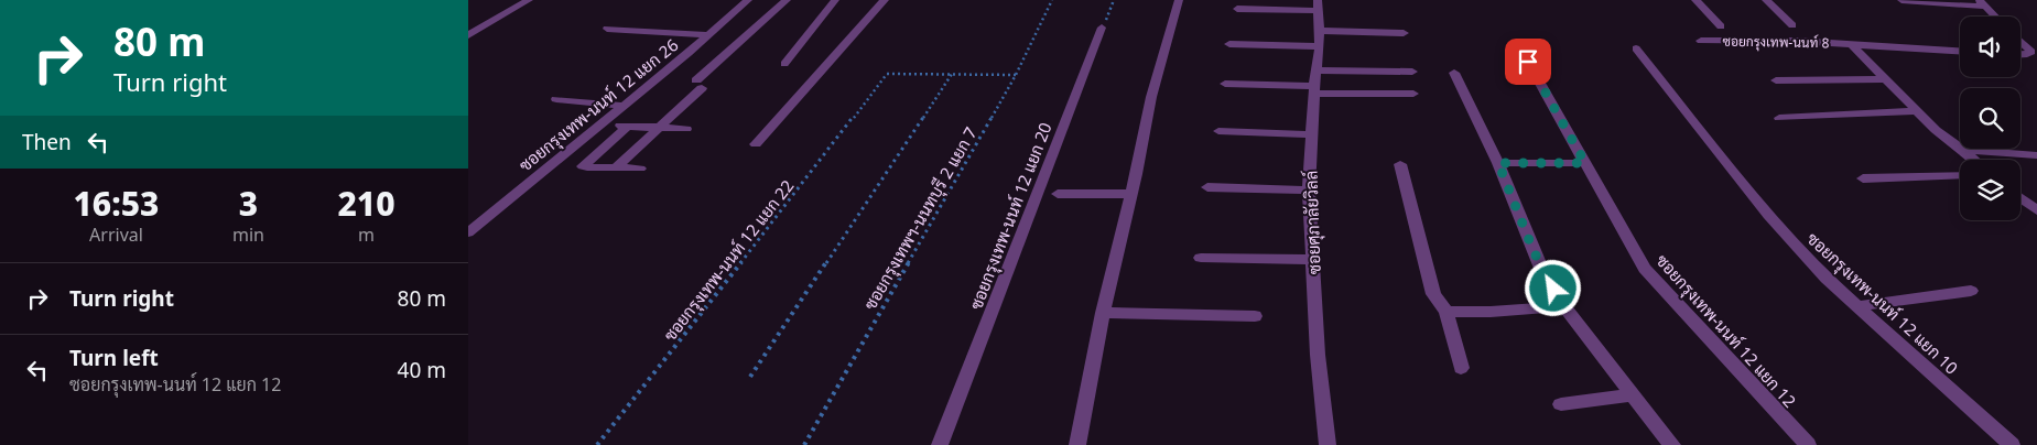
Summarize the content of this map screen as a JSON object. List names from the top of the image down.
{
  "streets": {
    "street": [
      "ซอยกรุงเทพ-นนท์ 8",
      "ซอยกรุงเทพ-นนท์ 12 แยก 26",
      "ซอยกรุงเทพ-นนท์ 12 แยก 20",
      "ซอยศุภาลัยวิลล์",
      "ซอยกรุงเทพ-นนท์ 12 แยก 10",
      "ซอยกรุงเทพ-นนท์ 12 แยก 12"
    ],
    "path": ["ซอยกรุงเทพฯ-นนทบุรี 2 แยก 7", "ซอยกรุงเทพ-นนท์ 12 แยก 22"]
  },
  "page": {
    "turn": ["80 m", "Turn right"],
    "then": "Then",
    "eta": [
      "16:53",
      "Arrival",
      "3",
      "min",
      "210",
      "m"
    ],
    "list": [
      {
        "name": "Turn right",
        "value": "80 m"
      },
      {
        "name": "Turn left",
        "note": "ซอยกรุงเทพ-นนท์ 12 แยก 12",
        "value": "40 m"
      }
    ]
  }
}
